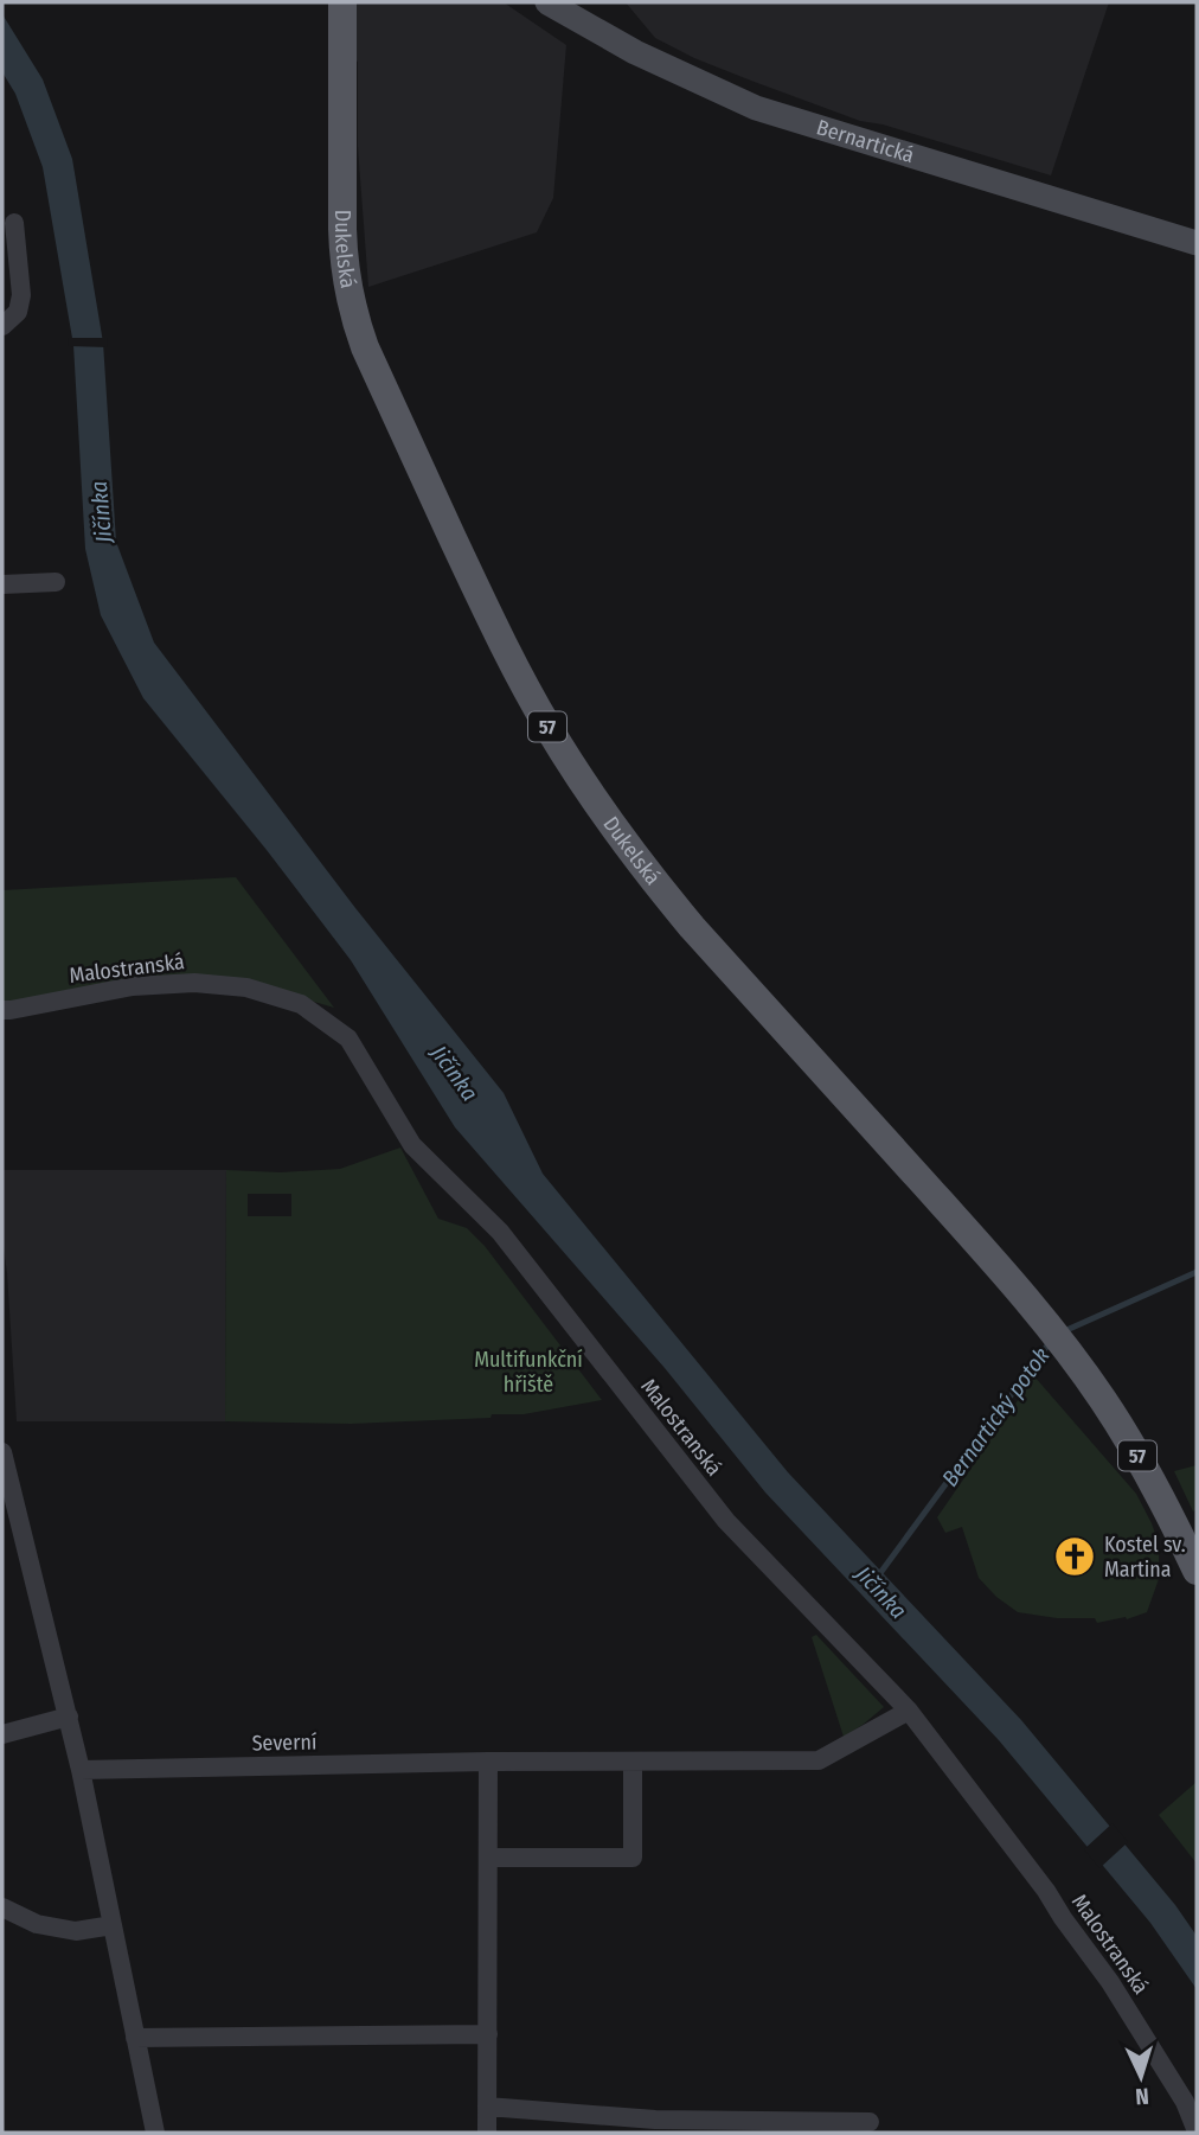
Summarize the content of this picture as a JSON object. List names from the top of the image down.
{
  "streets": {
    "main road": ["Dukelská", "57"],
    "street": ["Bernartická", "Malostranská", "Severní"]
  },
  "crossings": [
    ["Malostranská", "Severní"]
  ],
  "water": ["Jičínka", "Bernartický potok"],
  "parks": ["Multifunkční hřiště"],
  "places": {
    "church": ["Kostel sv. Martina"]
  },
  "north": "bottom"
}
